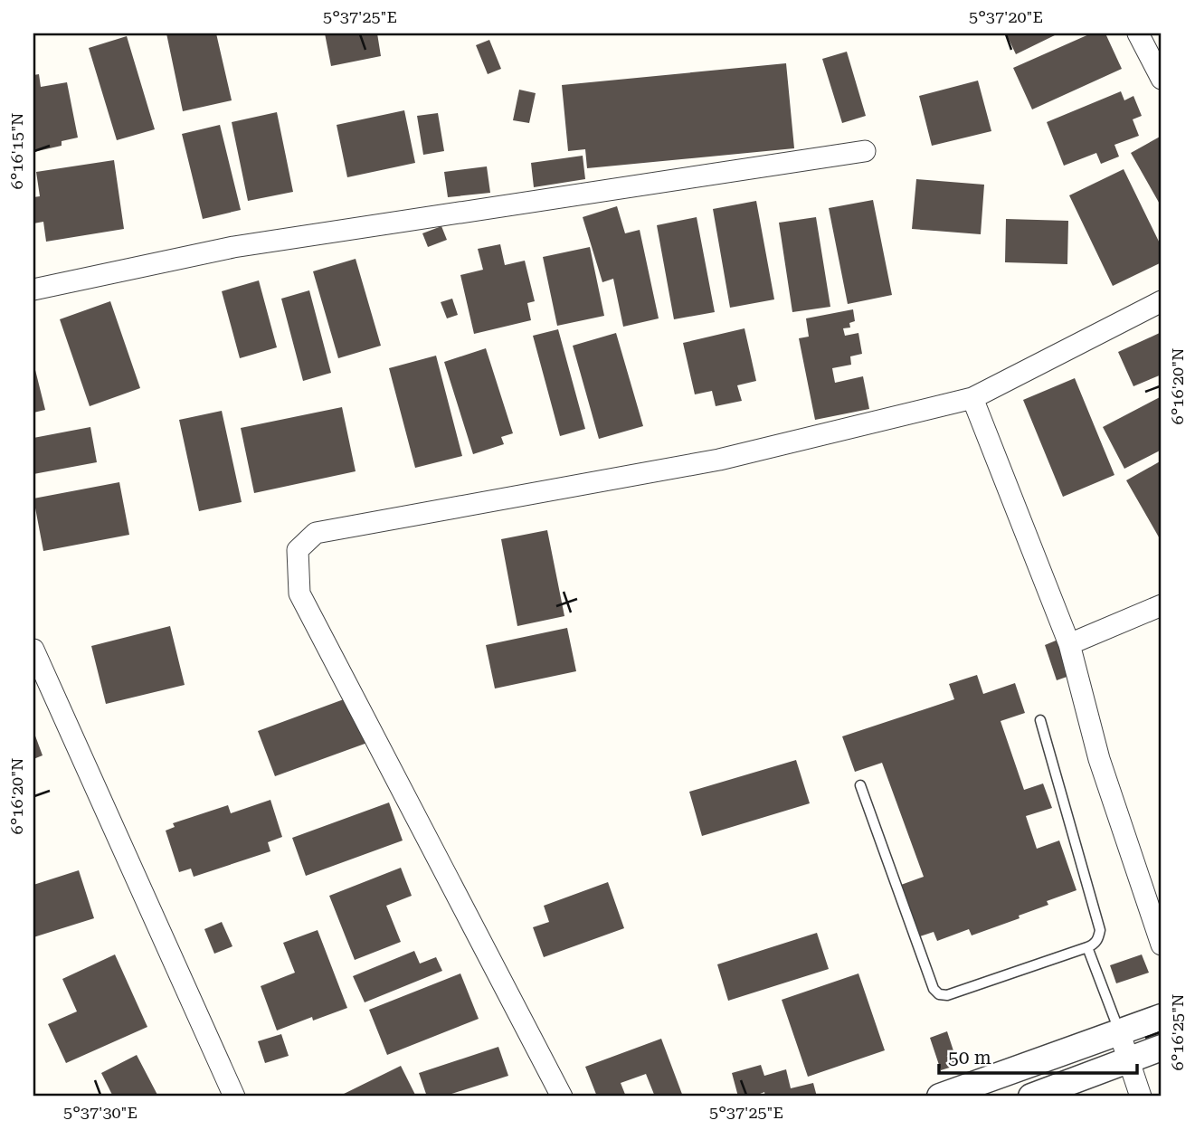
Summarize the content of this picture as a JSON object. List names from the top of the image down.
{
  "scale_bar": "50 m",
  "coordinates": [
    "5°37'25\"E",
    "5°37'20\"E",
    "6°16'15\"N",
    "6°16'20\"N",
    "6°16'25\"N",
    "5°37'30\"E"
  ]
}
